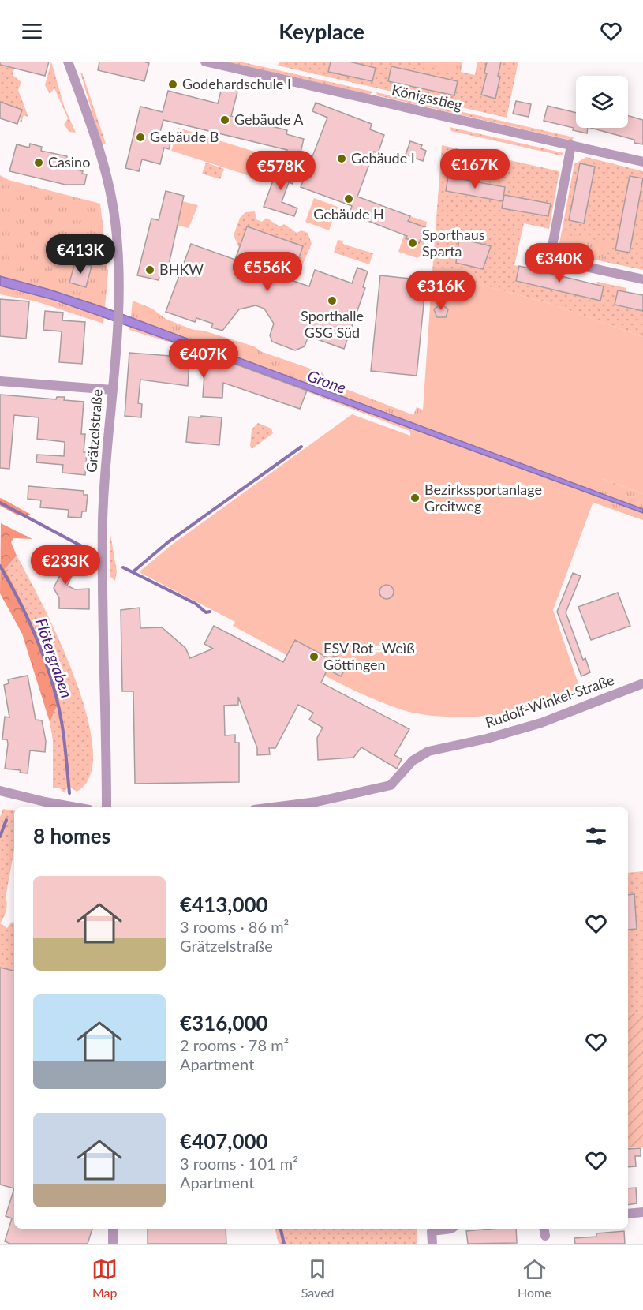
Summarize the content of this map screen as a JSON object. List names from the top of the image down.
{
  "streets": {
    "street": ["Königsstieg", "Grätzelstraße", "Rudolf-Winkel-Straße"]
  },
  "water": ["Grone", "Flötergraben"],
  "places": [
    "Godehardschule I",
    "Gebäude A",
    "Gebäude B",
    "Gebäude I",
    "Casino",
    "Gebäude H",
    "Sporthaus Sparta",
    "BHKW",
    "Sporthalle GSG Süd",
    "Bezirkssportanlage Greitweg",
    "ESV Rot–Weìß Göttingen"
  ],
  "page": {
    "header": "Keyplace",
    "price": [
      "€167K",
      "€578K",
      "€413K",
      "€340K",
      "€556K",
      "€316K",
      "€407K",
      "€233K"
    ],
    "heading": "8 homes",
    "list": [
      {
        "name": "€413,000",
        "note": "3 rooms · 86 m² · Grätzelstraße"
      },
      {
        "name": "€316,000",
        "note": "2 rooms · 78 m² · Apartment"
      },
      {
        "name": "€407,000",
        "note": "3 rooms · 101 m² · Apartment"
      }
    ],
    "tabs": ["Map", "Saved", "Home"]
  }
}
